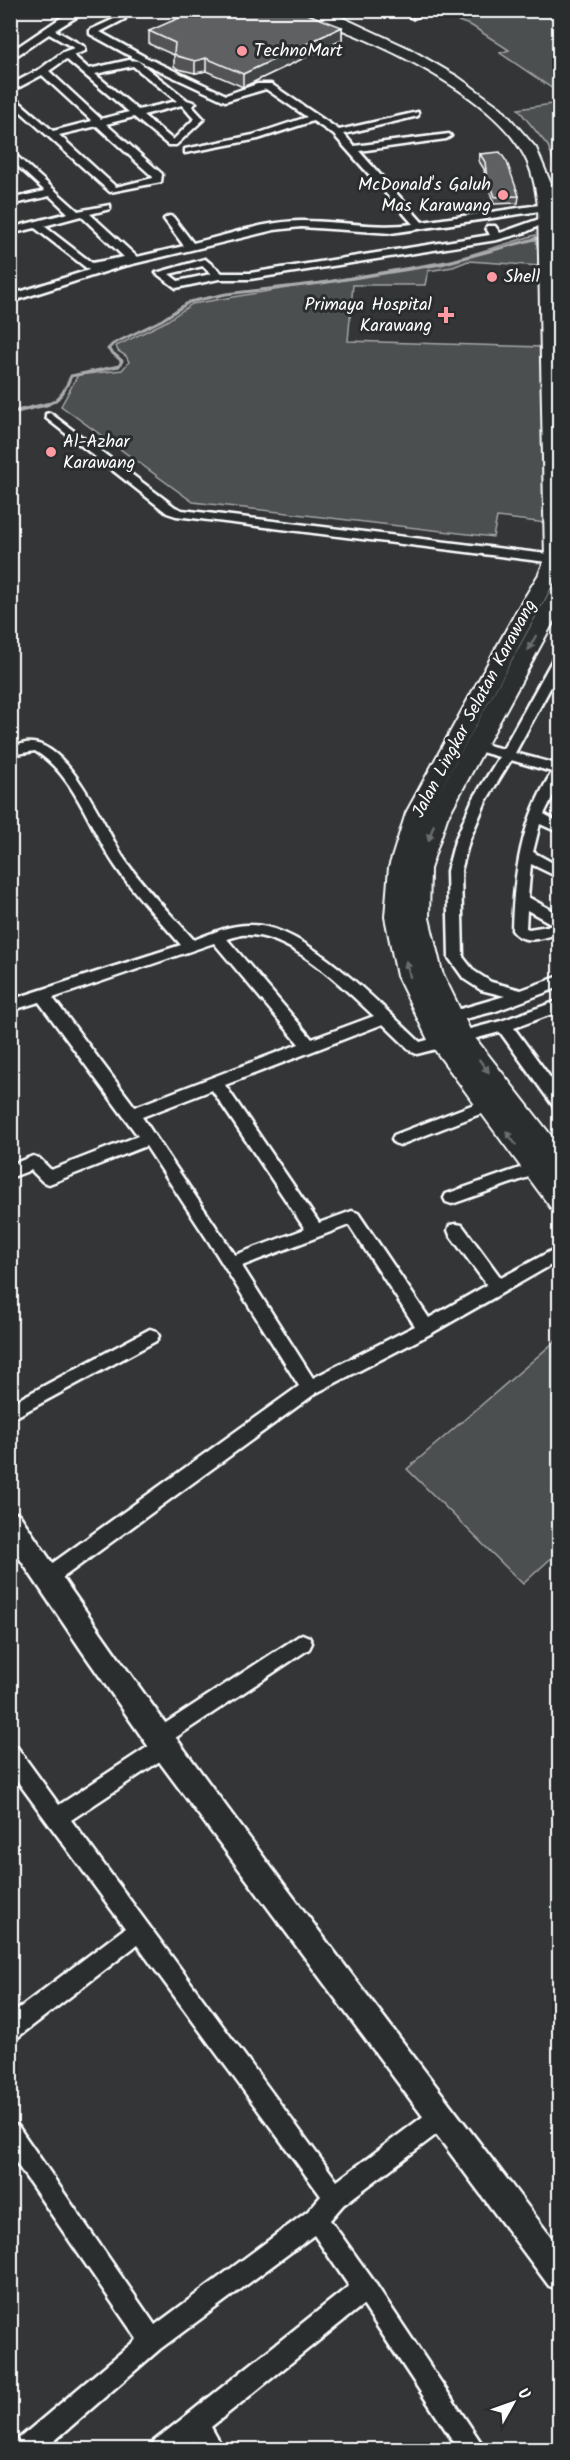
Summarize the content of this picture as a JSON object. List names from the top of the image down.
{
  "streets": {
    "main road": ["Jalan Lingkar Selatan Karawang"]
  },
  "places": {
    "other": [
      "TechnoMart",
      "McDonald's Galuh Mas Karawang",
      "Shell",
      "Al-Azhar Karawang"
    ],
    "health": ["Primaya Hospital Karawang"]
  },
  "north": "top right"
}
